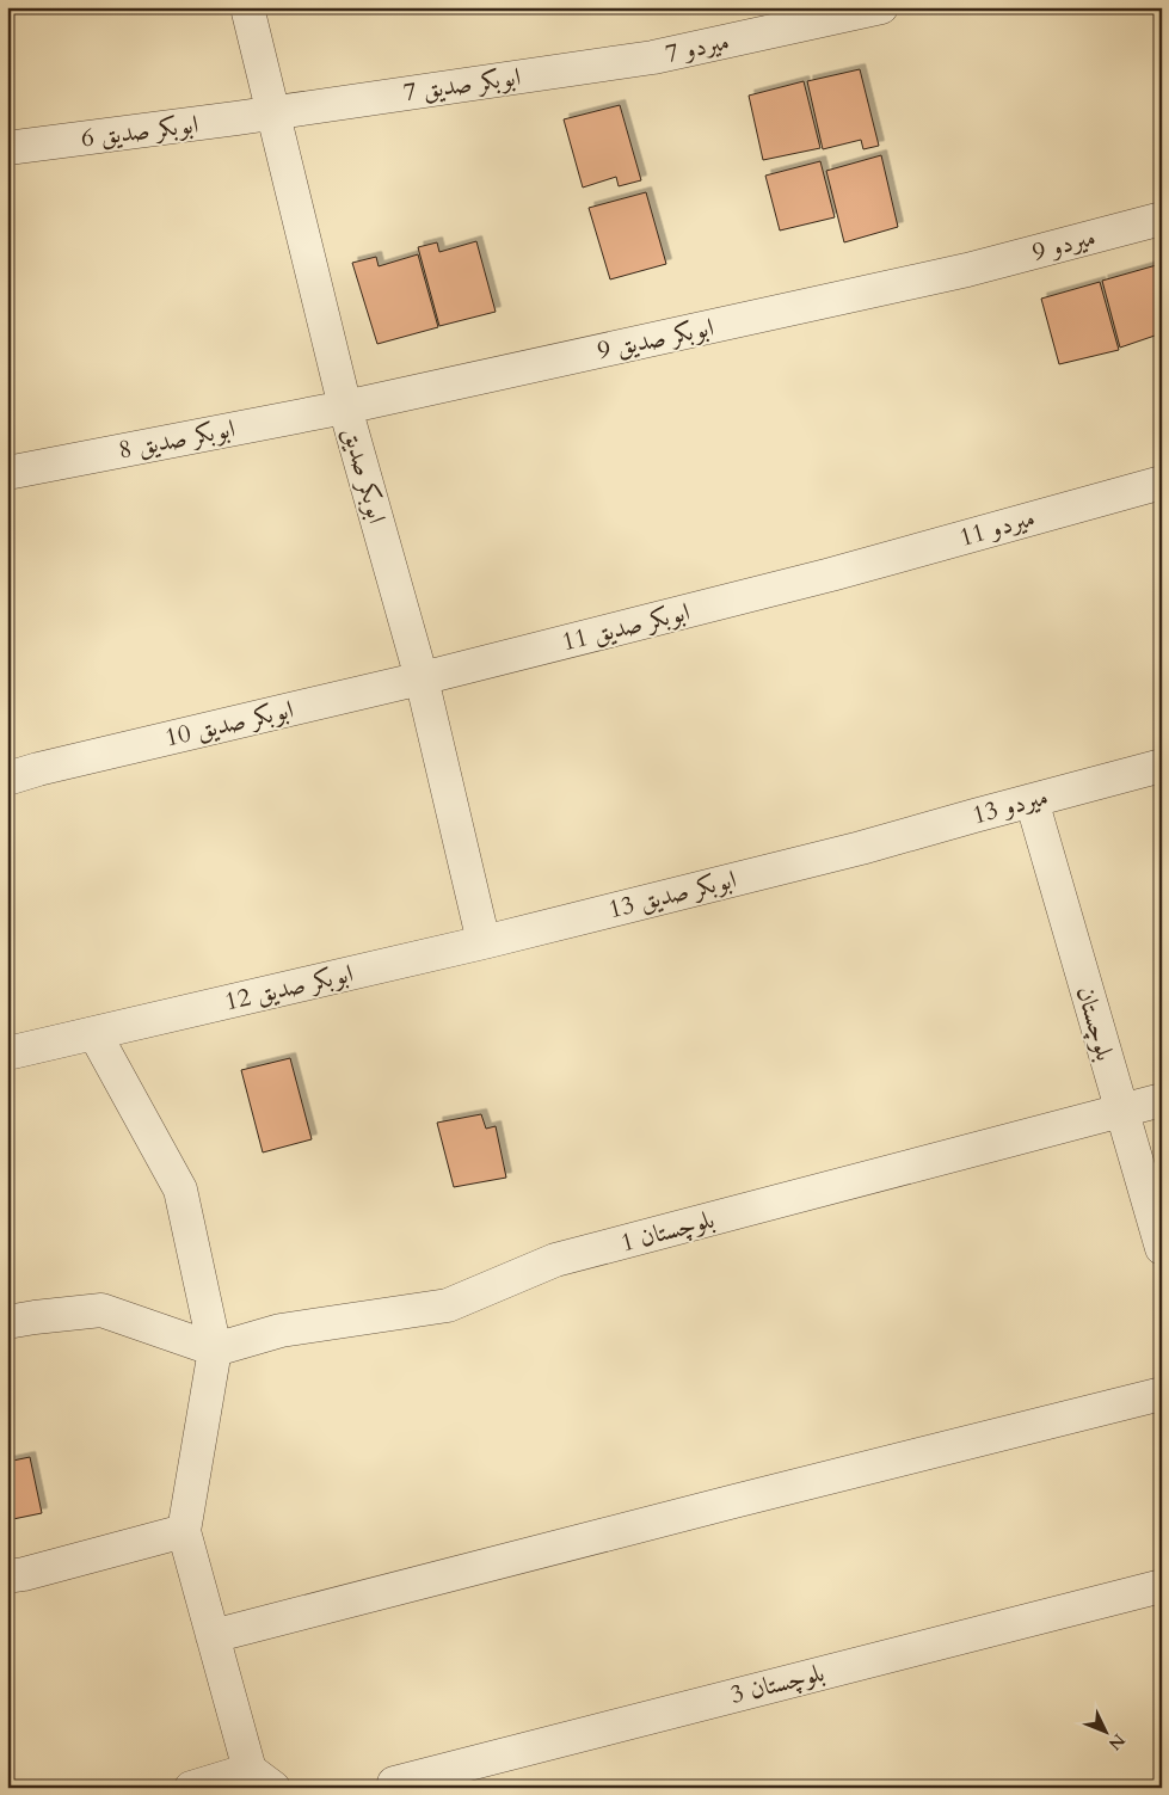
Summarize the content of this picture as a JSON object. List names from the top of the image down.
{
  "streets": {
    "street": [
      "میردو 7",
      "ابوبکر صدیق 7",
      "ابوبکر صدیق 6",
      "میردو 9",
      "ابوبکر صدیق 9",
      "ابوبکر صدیق 8",
      "ابوبکر صدیق",
      "میردو 11",
      "ابوبکر صدیق 11",
      "ابوبکر صدیق 10",
      "میردو 13",
      "ابوبکر صدیق 13",
      "ابوبکر صدیق 12",
      "بلوچستان",
      "بلوچستان 1",
      "بلوچستان 3"
    ]
  },
  "crossings": [
    ["میردو 7", "ابوبکر صدیق 7"],
    ["ابوبکر صدیق 7", "ابوبکر صدیق 6"],
    ["ابوبکر صدیق 7", "ابوبکر صدیق"],
    ["ابوبکر صدیق 6", "ابوبکر صدیق"],
    ["میردو 9", "ابوبکر صدیق 9"],
    ["ابوبکر صدیق 9", "ابوبکر صدیق 8"],
    ["ابوبکر صدیق 9", "ابوبکر صدیق"],
    ["ابوبکر صدیق 8", "ابوبکر صدیق"],
    ["ابوبکر صدیق", "ابوبکر صدیق 11"],
    ["ابوبکر صدیق", "ابوبکر صدیق 10"],
    ["ابوبکر صدیق", "ابوبکر صدیق 13"],
    ["ابوبکر صدیق", "ابوبکر صدیق 12"],
    ["میردو 11", "ابوبکر صدیق 11"],
    ["ابوبکر صدیق 11", "ابوبکر صدیق 10"],
    ["میردو 13", "ابوبکر صدیق 13"],
    ["میردو 13", "بلوچستان"],
    ["ابوبکر صدیق 13", "ابوبکر صدیق 12"],
    ["بلوچستان", "بلوچستان 1"]
  ],
  "north": "bottom right"
}
